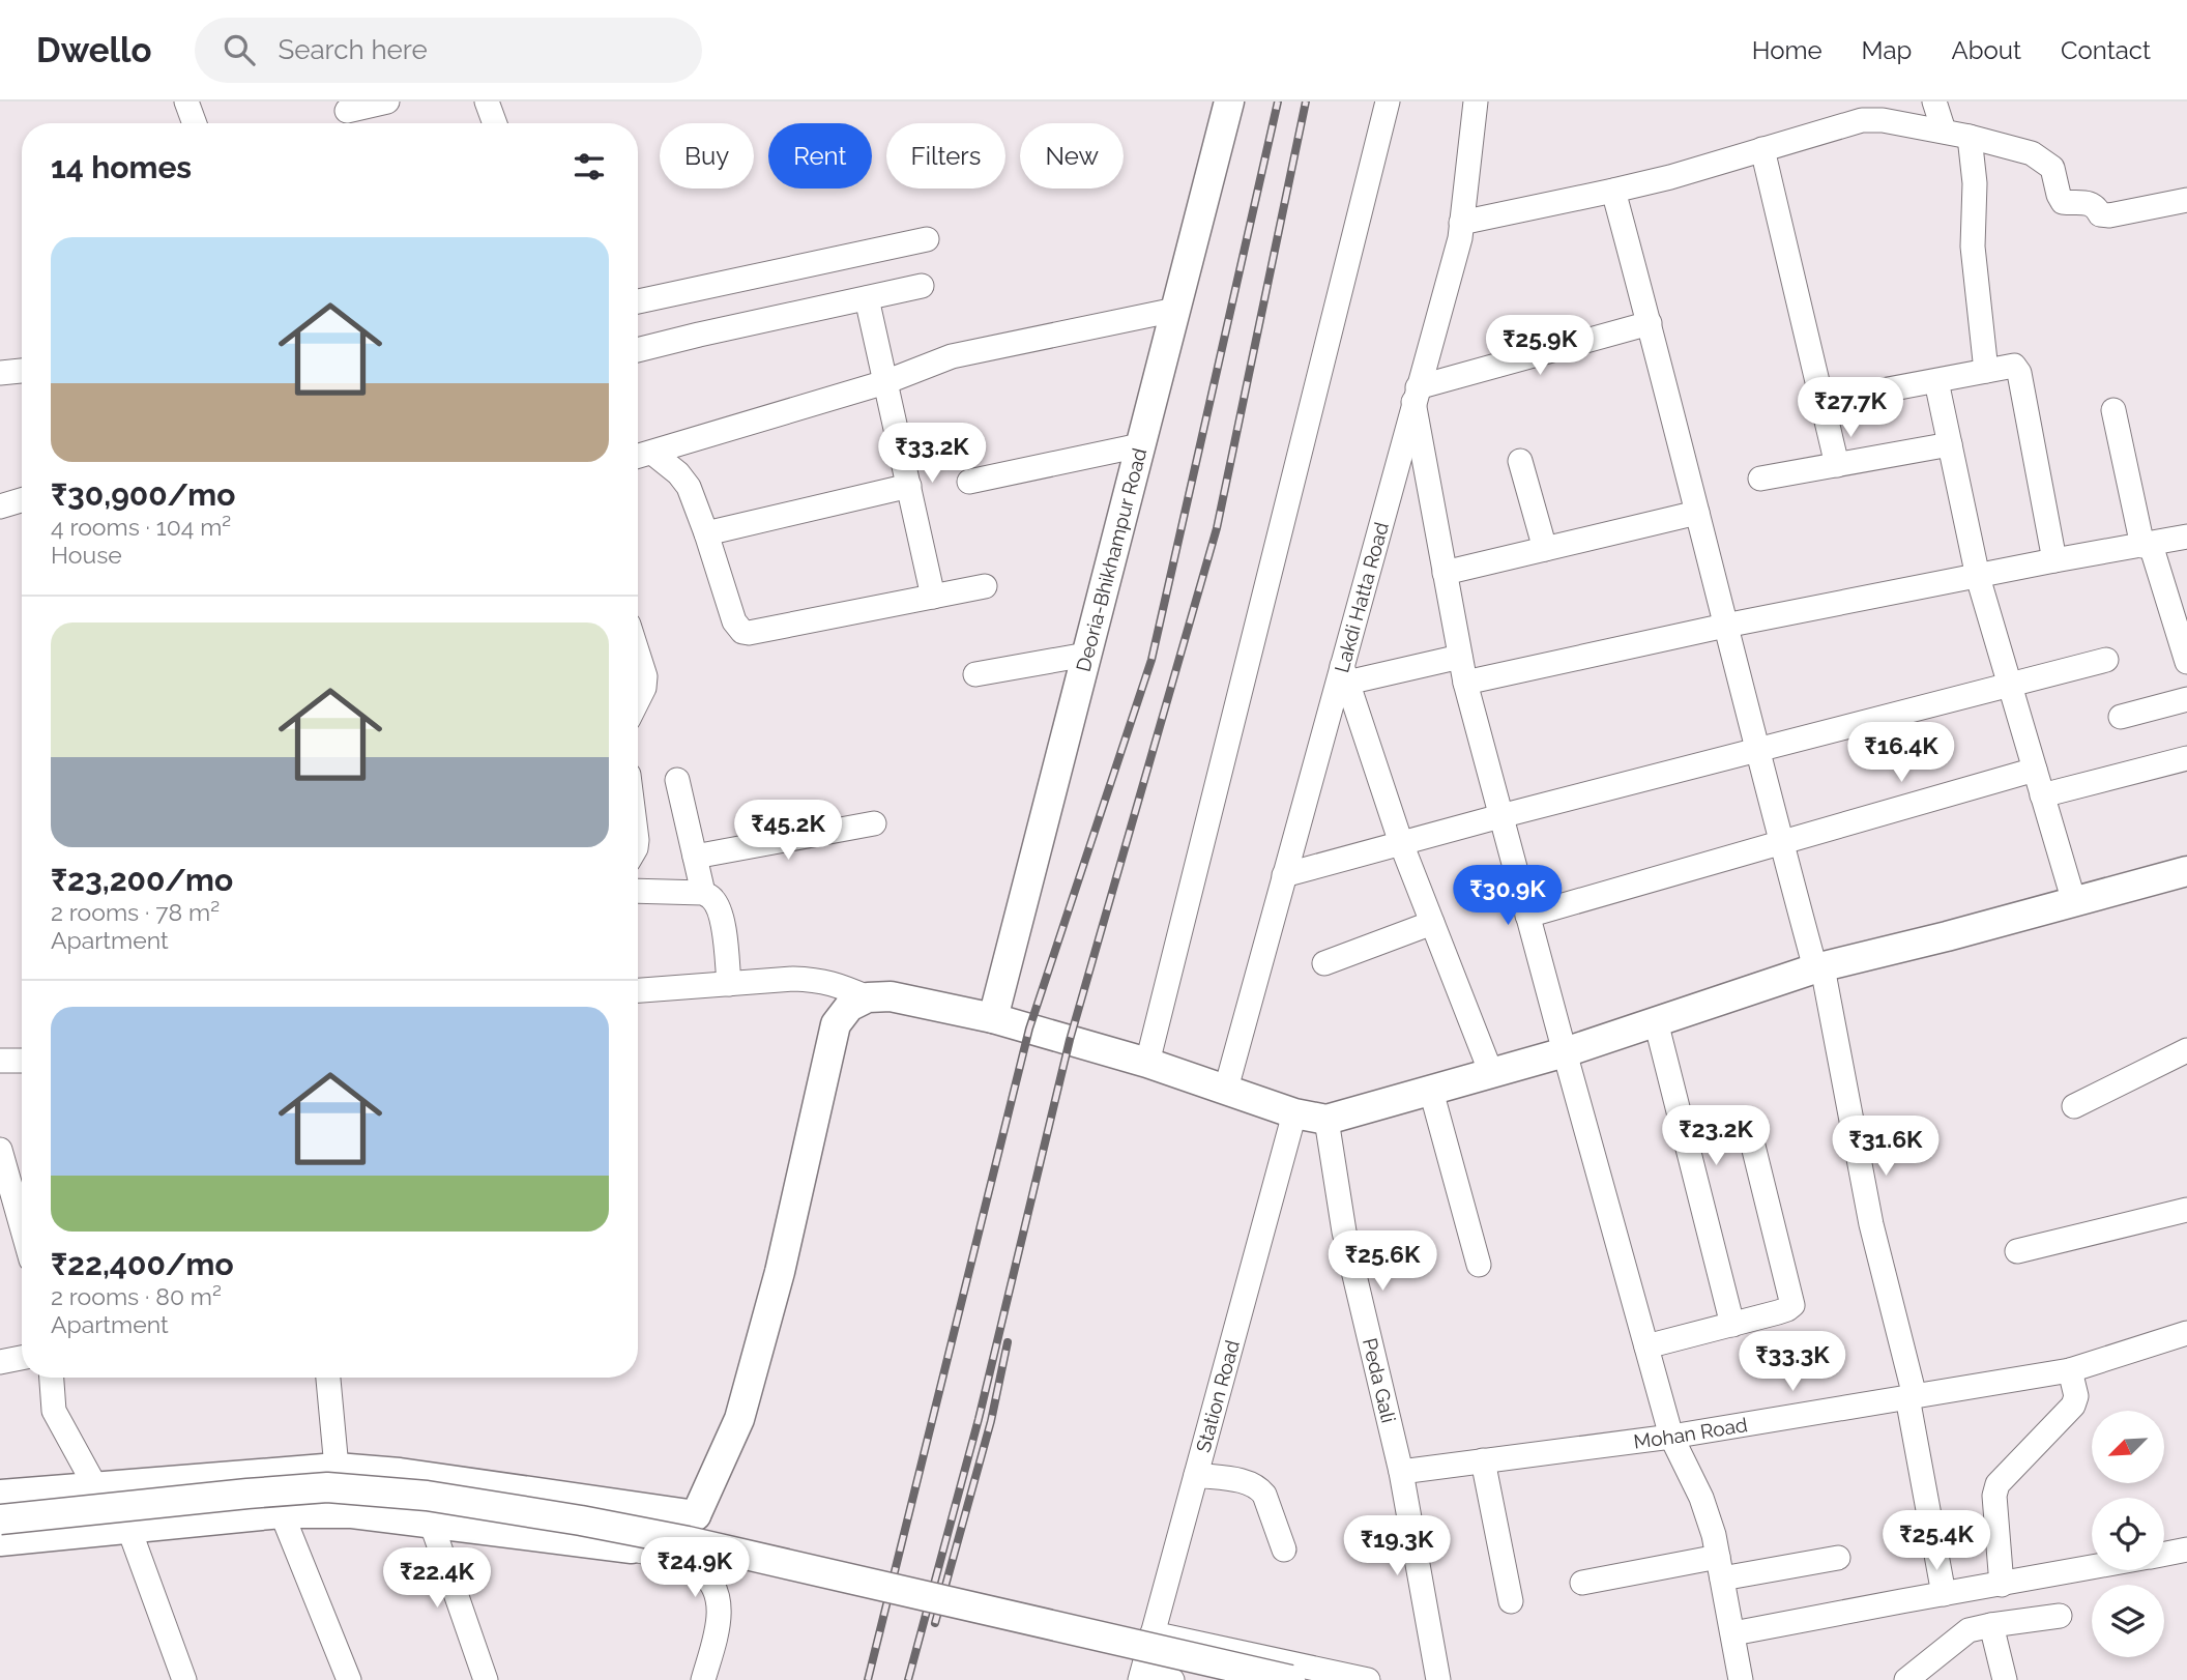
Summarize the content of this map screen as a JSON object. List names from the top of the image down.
{
  "streets": {
    "main road": ["Deoria-Bhikhampur Road"],
    "street": [
      "Lakdi Hatta Road",
      "Peda Gali",
      "Station Road",
      "Mohan Road"
    ]
  },
  "crossings": [
    ["Peda Gali", "Mohan Road"]
  ],
  "north": "bottom left",
  "page": {
    "header": "Dwello",
    "search": "Search here",
    "nav": [
      "Home",
      "Map",
      "About",
      "Contact"
    ],
    "chip": [
      "Buy",
      "Rent",
      "Filters",
      "New"
    ],
    "heading": "14 homes",
    "list": [
      {
        "name": "₹30,900/mo",
        "note": "4 rooms · 104 m² · House"
      },
      {
        "name": "₹23,200/mo",
        "note": "2 rooms · 78 m² · Apartment"
      },
      {
        "name": "₹22,400/mo",
        "note": "2 rooms · 80 m² · Apartment"
      }
    ],
    "price": [
      "₹25.9K",
      "₹27.7K",
      "₹33.2K",
      "₹16.4K",
      "₹45.2K",
      "₹30.9K",
      "₹23.2K",
      "₹31.6K",
      "₹25.6K",
      "₹33.3K",
      "₹25.4K",
      "₹19.3K",
      "₹24.9K",
      "₹22.4K"
    ]
  }
}
